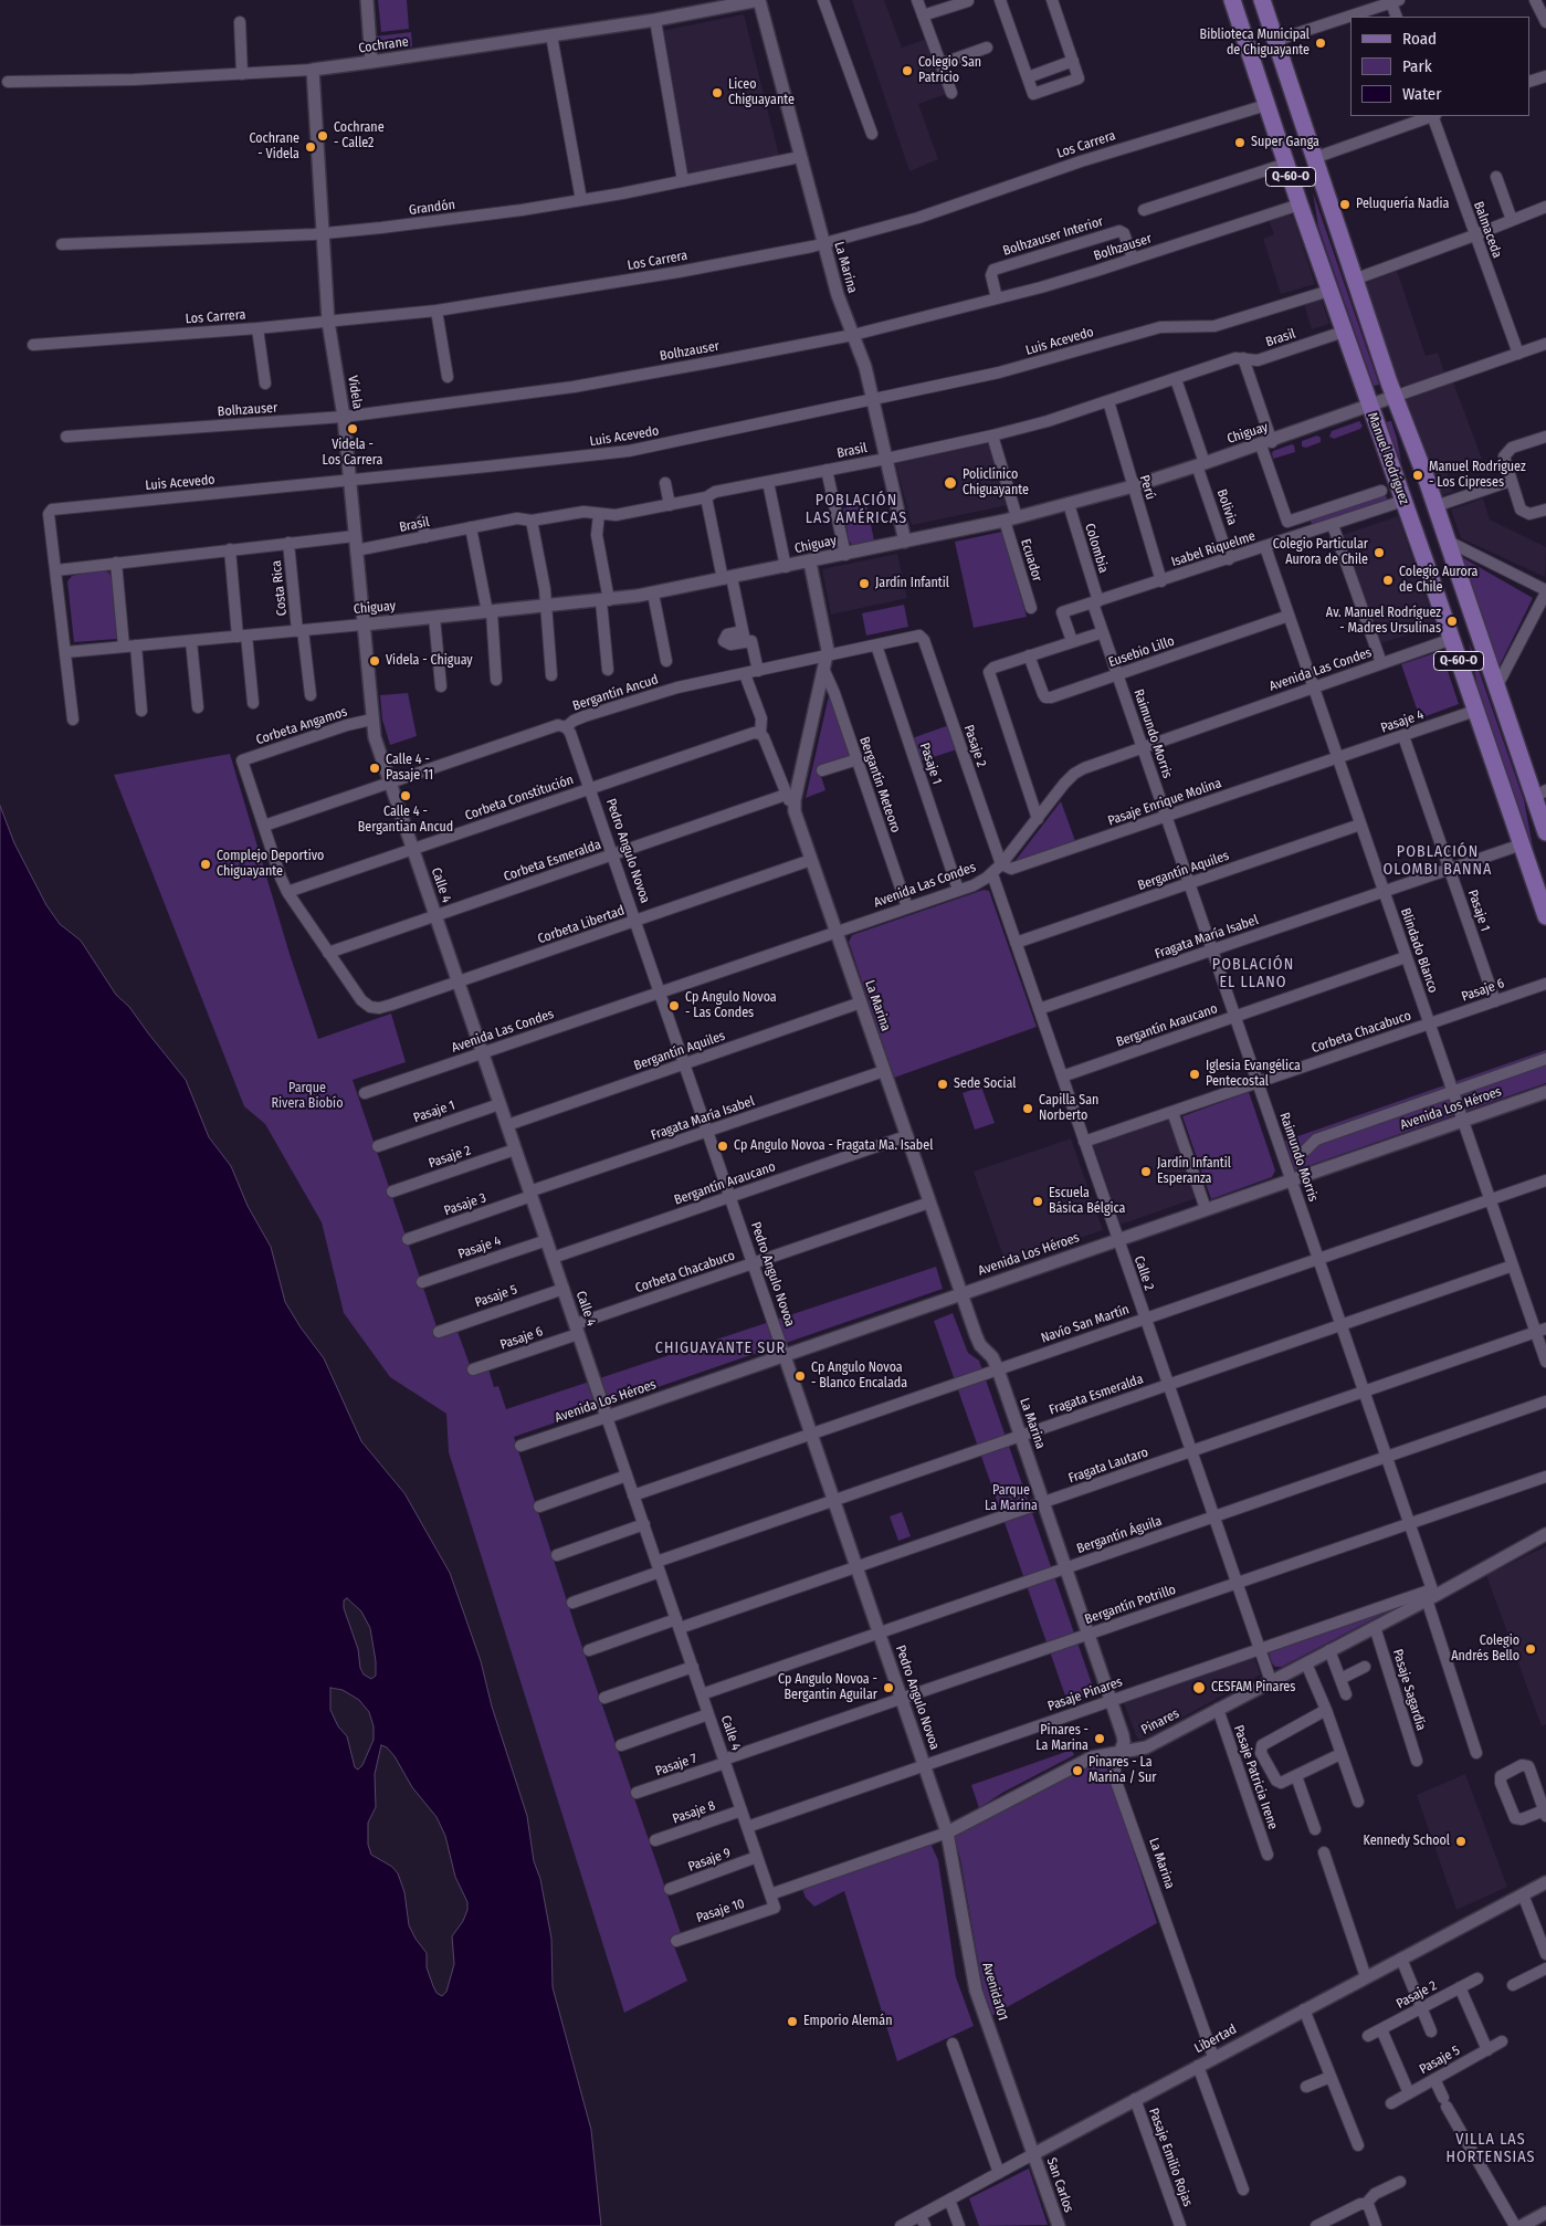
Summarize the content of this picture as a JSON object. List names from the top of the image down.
{
  "streets": {
    "main road": ["Q-60-O", "Manuel Rodríguez"],
    "street": [
      "Cochrane",
      "Los Carrera",
      "Grandón",
      "Balmaceda",
      "Bolhzauser Interior",
      "Bolhzauser",
      "La Marina",
      "Brasil",
      "Luis Acevedo",
      "Videla",
      "Chiguay",
      "Perú",
      "Bolivia",
      "Colombia",
      "Isabel Riquelme",
      "Ecuador",
      "Costa Rica",
      "Eusebio Lillo",
      "Avenida Las Condes",
      "Bergantín Ancud",
      "Pasaje 4",
      "Corbeta Angamos",
      "Raimundo Morris",
      "Pasaje 2",
      "Pasaje 1",
      "Bergantín Meteoro",
      "Corbeta Constitución",
      "Pasaje Enrique Molina",
      "Pedro Angulo Novoa",
      "Corbeta Esmeralda",
      "Bergantín Aquiles",
      "Calle 4",
      "Corbeta Libertad",
      "Fragata María Isabel",
      "Blindado Blanco",
      "Pasaje 6",
      "Bergantín Araucano",
      "Corbeta Chacabuco",
      "Avenida Los Héroes",
      "Pasaje 3",
      "Calle 2",
      "Pasaje 5",
      "Navío San Martín",
      "Fragata Esmeralda",
      "Fragata Lautaro",
      "Bergantín Águila",
      "Bergantín Potrillo",
      "Pasaje Sagardía",
      "Pasaje Pinares",
      "Pinares",
      "Pasaje 7",
      "Pasaje Patricia Irene",
      "Pasaje 8",
      "Pasaje 9",
      "Pasaje 10",
      "Avenida101",
      "Libertad",
      "Pasaje Emilio Rojas",
      "San Carlos"
    ]
  },
  "crossings": [
    ["Cochrane", "La Marina"],
    ["Cochrane", "Videla"],
    ["Los Carrera", "La Marina"],
    ["Los Carrera", "Videla"],
    ["Los Carrera", "Manuel Rodríguez"],
    ["Grandón", "La Marina"],
    ["Grandón", "Videla"],
    ["Balmaceda", "Chiguay"],
    ["Bolhzauser Interior", "Bolhzauser"],
    ["Bolhzauser", "La Marina"],
    ["Bolhzauser", "Videla"],
    ["Bolhzauser", "Manuel Rodríguez"],
    ["La Marina", "Brasil"],
    ["La Marina", "Luis Acevedo"],
    ["La Marina", "Chiguay"],
    ["La Marina", "Avenida Las Condes"],
    ["La Marina", "Bergantín Ancud"],
    ["La Marina", "Bergantín Meteoro"],
    ["La Marina", "Corbeta Constitución"],
    ["La Marina", "Corbeta Esmeralda"],
    ["La Marina", "Bergantín Aquiles"],
    ["La Marina", "Corbeta Libertad"],
    ["La Marina", "Fragata María Isabel"],
    ["La Marina", "Bergantín Araucano"],
    ["La Marina", "Corbeta Chacabuco"],
    ["La Marina", "Avenida Los Héroes"],
    ["La Marina", "Navío San Martín"],
    ["La Marina", "Fragata Esmeralda"],
    ["La Marina", "Fragata Lautaro"],
    ["La Marina", "Bergantín Águila"],
    ["La Marina", "Bergantín Potrillo"],
    ["La Marina", "Pasaje Pinares"],
    ["La Marina", "Pinares"],
    ["La Marina", "Libertad"],
    ["Brasil", "Videla"],
    ["Brasil", "Manuel Rodríguez"],
    ["Brasil", "Perú"],
    ["Brasil", "Bolivia"],
    ["Brasil", "Ecuador"],
    ["Luis Acevedo", "Videla"],
    ["Luis Acevedo", "Chiguay"],
    ["Luis Acevedo", "Manuel Rodríguez"],
    ["Videla", "Chiguay"],
    ["Videla", "Corbeta Angamos"],
    ["Videla", "Calle 4"],
    ["Chiguay", "Manuel Rodríguez"],
    ["Chiguay", "Perú"],
    ["Chiguay", "Bolivia"],
    ["Chiguay", "Colombia"],
    ["Chiguay", "Ecuador"],
    ["Chiguay", "Costa Rica"],
    ["Manuel Rodríguez", "Isabel Riquelme"],
    ["Manuel Rodríguez", "Avenida Las Condes"],
    ["Manuel Rodríguez", "Pasaje 4"],
    ["Perú", "Isabel Riquelme"],
    ["Bolivia", "Isabel Riquelme"],
    ["Colombia", "Isabel Riquelme"],
    ["Colombia", "Raimundo Morris"],
    ["Isabel Riquelme", "Raimundo Morris"],
    ["Isabel Riquelme", "Blindado Blanco"],
    ["Eusebio Lillo", "Raimundo Morris"],
    ["Eusebio Lillo", "Blindado Blanco"],
    ["Avenida Las Condes", "Raimundo Morris"],
    ["Avenida Las Condes", "Pasaje 2"],
    ["Avenida Las Condes", "Pasaje 1"],
    ["Avenida Las Condes", "Bergantín Meteoro"],
    ["Avenida Las Condes", "Pasaje Enrique Molina"],
    ["Avenida Las Condes", "Pedro Angulo Novoa"],
    ["Avenida Las Condes", "Calle 4"],
    ["Avenida Las Condes", "Blindado Blanco"],
    ["Avenida Las Condes", "Calle 2"],
    ["Bergantín Ancud", "Corbeta Angamos"],
    ["Bergantín Ancud", "Pasaje 2"],
    ["Bergantín Ancud", "Pasaje 1"],
    ["Bergantín Ancud", "Pedro Angulo Novoa"],
    ["Bergantín Ancud", "Calle 4"],
    ["Pasaje 4", "Pasaje 1"],
    ["Pasaje 4", "Pasaje Enrique Molina"],
    ["Pasaje 4", "Calle 4"],
    ["Pasaje 4", "Blindado Blanco"],
    ["Corbeta Angamos", "Calle 4"],
    ["Raimundo Morris", "Pasaje Enrique Molina"],
    ["Raimundo Morris", "Bergantín Aquiles"],
    ["Raimundo Morris", "Fragata María Isabel"],
    ["Raimundo Morris", "Bergantín Araucano"],
    ["Raimundo Morris", "Corbeta Chacabuco"],
    ["Raimundo Morris", "Avenida Los Héroes"],
    ["Raimundo Morris", "Navío San Martín"],
    ["Raimundo Morris", "Fragata Esmeralda"],
    ["Raimundo Morris", "Fragata Lautaro"],
    ["Raimundo Morris", "Bergantín Águila"],
    ["Raimundo Morris", "Bergantín Potrillo"],
    ["Raimundo Morris", "Pasaje Pinares"],
    ["Raimundo Morris", "Pinares"],
    ["Pasaje 2", "Pasaje Enrique Molina"],
    ["Pasaje 2", "Calle 4"],
    ["Pasaje 1", "Calle 4"],
    ["Pasaje 1", "Pasaje 6"],
    ["Corbeta Constitución", "Pedro Angulo Novoa"],
    ["Corbeta Constitución", "Calle 4"],
    ["Pasaje Enrique Molina", "Blindado Blanco"],
    ["Pedro Angulo Novoa", "Corbeta Esmeralda"],
    ["Pedro Angulo Novoa", "Bergantín Aquiles"],
    ["Pedro Angulo Novoa", "Corbeta Libertad"],
    ["Pedro Angulo Novoa", "Fragata María Isabel"],
    ["Pedro Angulo Novoa", "Bergantín Araucano"],
    ["Pedro Angulo Novoa", "Corbeta Chacabuco"],
    ["Pedro Angulo Novoa", "Avenida Los Héroes"],
    ["Pedro Angulo Novoa", "Navío San Martín"],
    ["Pedro Angulo Novoa", "Fragata Esmeralda"],
    ["Pedro Angulo Novoa", "Fragata Lautaro"],
    ["Pedro Angulo Novoa", "Bergantín Águila"],
    ["Pedro Angulo Novoa", "Bergantín Potrillo"],
    ["Pedro Angulo Novoa", "Pasaje Pinares"],
    ["Pedro Angulo Novoa", "Pinares"],
    ["Pedro Angulo Novoa", "Avenida101"],
    ["Corbeta Esmeralda", "Calle 4"],
    ["Corbeta Esmeralda", "Corbeta Libertad"],
    ["Bergantín Aquiles", "Calle 4"],
    ["Bergantín Aquiles", "Blindado Blanco"],
    ["Bergantín Aquiles", "Calle 2"],
    ["Calle 4", "Corbeta Libertad"],
    ["Calle 4", "Fragata María Isabel"],
    ["Calle 4", "Pasaje 6"],
    ["Calle 4", "Bergantín Araucano"],
    ["Calle 4", "Corbeta Chacabuco"],
    ["Calle 4", "Avenida Los Héroes"],
    ["Calle 4", "Pasaje 3"],
    ["Calle 4", "Pasaje 5"],
    ["Calle 4", "Navío San Martín"],
    ["Calle 4", "Fragata Esmeralda"],
    ["Calle 4", "Fragata Lautaro"],
    ["Calle 4", "Bergantín Águila"],
    ["Calle 4", "Bergantín Potrillo"],
    ["Calle 4", "Pasaje Pinares"],
    ["Calle 4", "Pinares"],
    ["Calle 4", "Pasaje 7"],
    ["Calle 4", "Pasaje 8"],
    ["Calle 4", "Pasaje 9"],
    ["Calle 4", "Pasaje 10"],
    ["Fragata María Isabel", "Blindado Blanco"],
    ["Fragata María Isabel", "Pasaje 3"],
    ["Fragata María Isabel", "Calle 2"],
    ["Blindado Blanco", "Pasaje 6"],
    ["Blindado Blanco", "Bergantín Araucano"],
    ["Blindado Blanco", "Corbeta Chacabuco"],
    ["Blindado Blanco", "Avenida Los Héroes"],
    ["Blindado Blanco", "Navío San Martín"],
    ["Blindado Blanco", "Fragata Esmeralda"],
    ["Blindado Blanco", "Fragata Lautaro"],
    ["Pasaje 6", "Corbeta Chacabuco"],
    ["Bergantín Araucano", "Calle 2"],
    ["Corbeta Chacabuco", "Calle 2"],
    ["Avenida Los Héroes", "Calle 2"],
    ["Calle 2", "Navío San Martín"],
    ["Calle 2", "Fragata Esmeralda"],
    ["Calle 2", "Fragata Lautaro"],
    ["Calle 2", "Bergantín Águila"],
    ["Calle 2", "Bergantín Potrillo"],
    ["Calle 2", "Pasaje Pinares"],
    ["Calle 2", "Pinares"],
    ["Bergantín Potrillo", "Pasaje 7"],
    ["Pasaje Sagardía", "Pinares"],
    ["Pasaje Pinares", "Pinares"],
    ["Pinares", "Pasaje Patricia Irene"],
    ["Pinares", "Avenida101"],
    ["Avenida101", "Libertad"],
    ["Avenida101", "San Carlos"],
    ["Libertad", "Pasaje Emilio Rojas"],
    ["Libertad", "San Carlos"]
  ],
  "districts": [
    "POBLACIÓN LAS AMÉRICAS",
    "POBLACIÓN OLOMBI BANNA",
    "POBLACIÓN EL LLANO",
    "CHIGUAYANTE SUR",
    "VILLA LAS HORTENSIAS"
  ],
  "parks": ["Parque Rivera Biobío", "Parque La Marina"],
  "places": [
    "Biblioteca Municipal de Chiguayante",
    "Colegio San Patricio",
    "Liceo Chiguayante",
    "Cochrane - Calle2",
    "Super Ganga",
    "Cochrane - Videla",
    "Peluquería Nadia",
    "Videla - Los Carrera",
    "Manuel Rodríguez - Los Cipreses",
    "Policlínico Chiguayante",
    "Colegio Particular Aurora de Chile",
    "Colegio Aurora de Chile",
    "Jardín Infantil",
    "Av. Manuel Rodríguez - Madres Ursulinas",
    "Videla - Chiguay",
    "Calle 4 - Pasaje 11",
    "Calle 4 - Bergantian Ancud",
    "Complejo Deportivo Chiguayante",
    "Cp Angulo Novoa - Las Condes",
    "Iglesia Evangélica Pentecostal",
    "Sede Social",
    "Capilla San Norberto",
    "Cp Angulo Novoa - Fragata Ma. Isabel",
    "Jardín Infantil Esperanza",
    "Escuela Básica Bélgica",
    "Cp Angulo Novoa - Blanco Encalada",
    "Colegio Andrés Bello",
    "Cp Angulo Novoa - Bergantin Aguilar",
    "CESFAM Pinares",
    "Pinares - La Marina",
    "Pinares - La Marina / Sur",
    "Kennedy School",
    "Emporio Alemán"
  ],
  "legend": ["Road", "Park", "Water"]
}
